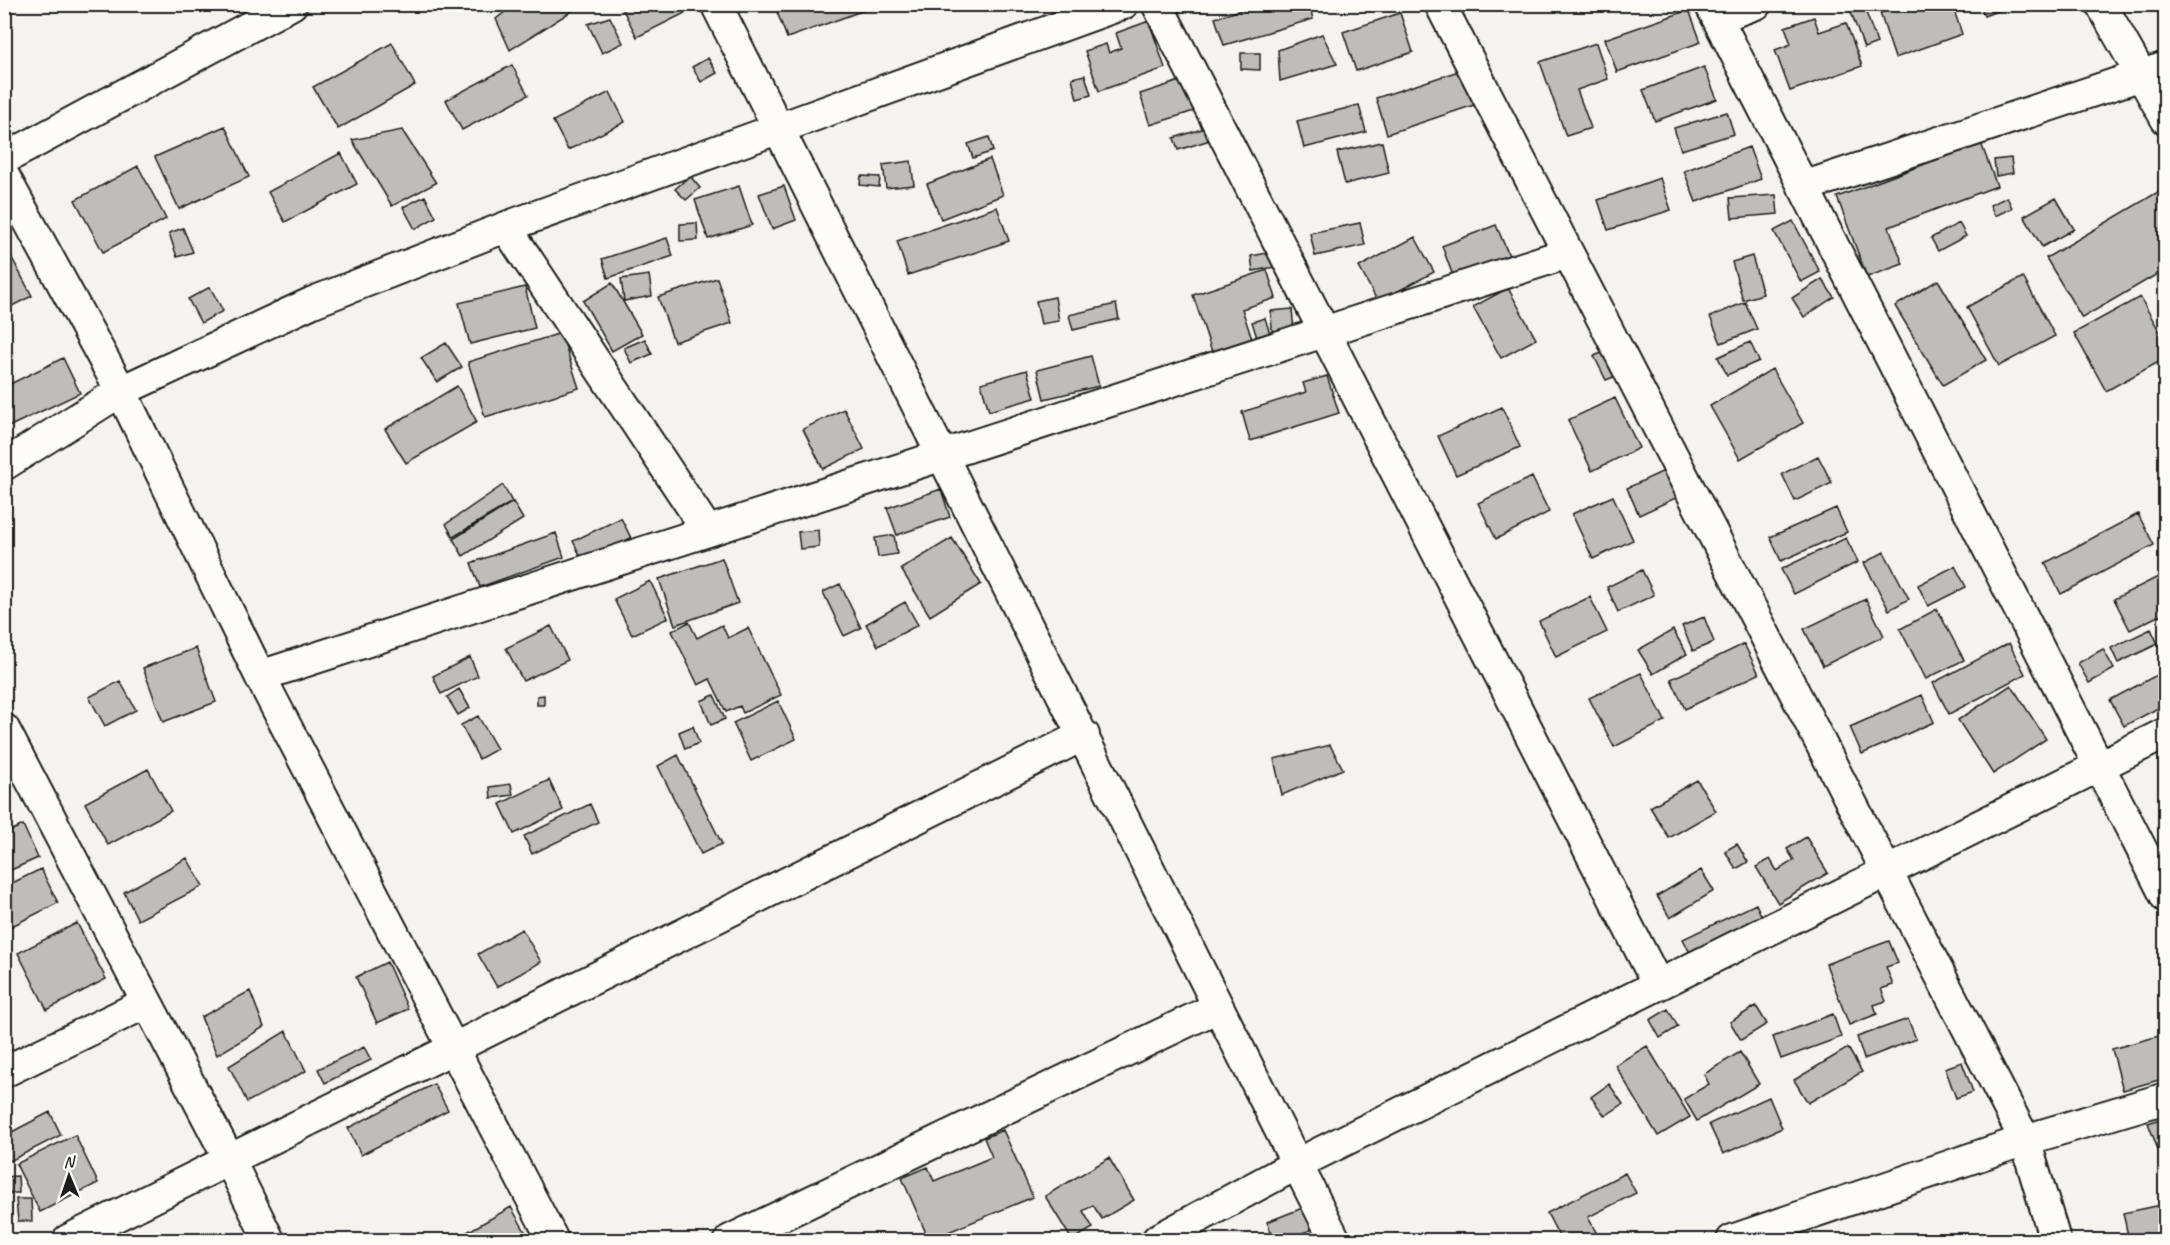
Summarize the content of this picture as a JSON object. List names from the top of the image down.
{
  "north": "top"
}
